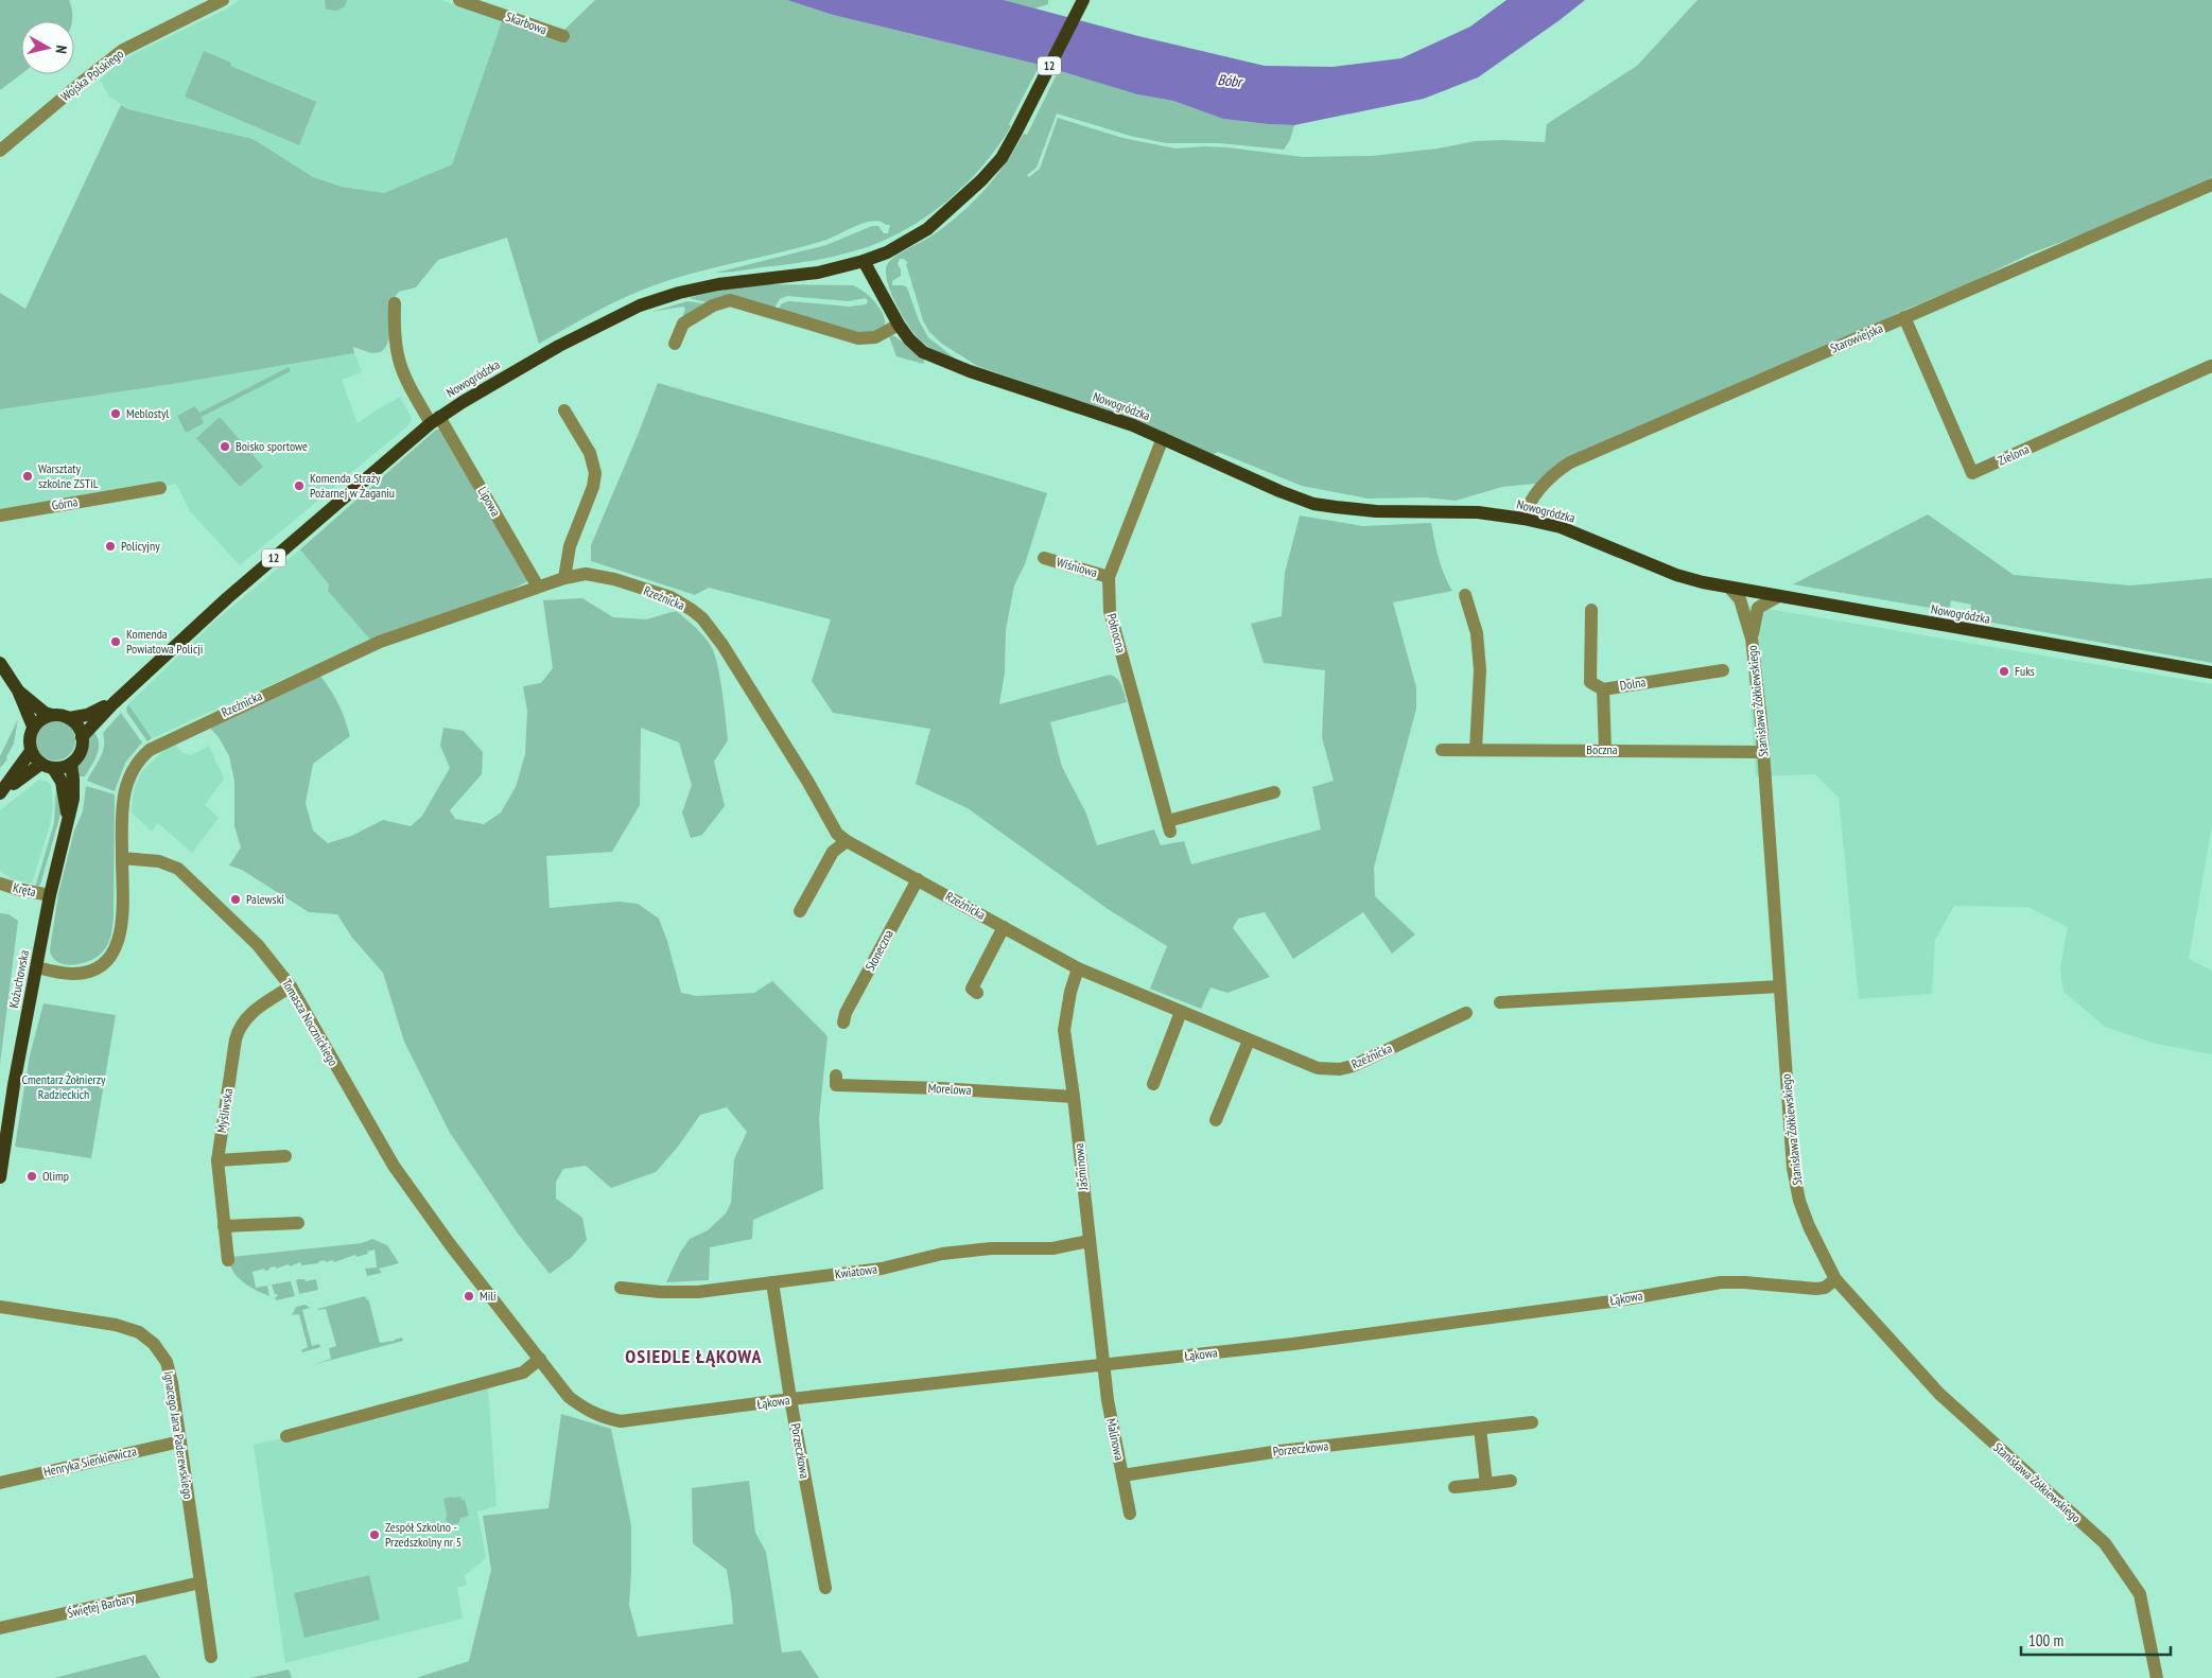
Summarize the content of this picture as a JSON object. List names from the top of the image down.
{
  "streets": {
    "main road": ["12", "Nowogródzka", "Kożuchowska"],
    "street": [
      "Skarbowa",
      "Wojska Polskiego",
      "Starowiejska",
      "Zielona",
      "Lipowa",
      "Górna",
      "Wiśniowa",
      "Rzeźnicka",
      "Północna",
      "Dolna",
      "Stanisława Żółkiewskiego",
      "Boczna",
      "Kręta",
      "Słoneczna",
      "Tomasza Nocznickiego",
      "Morelowa",
      "Myśliwska",
      "Jaśminowa",
      "Kwiatowa",
      "Łąkowa",
      "Ignacego Jana Paderewskiego",
      "Malinowa",
      "Porzeczkowa",
      "Henryka Sienkiewicza",
      "Świętej Barbary"
    ]
  },
  "crossings": [
    ["12", "Nowogródzka"],
    ["12", "Kożuchowska"],
    ["Starowiejska", "Nowogródzka"],
    ["Starowiejska", "Zielona"],
    ["Nowogródzka", "Lipowa"],
    ["Nowogródzka", "Północna"],
    ["Nowogródzka", "Stanisława Żółkiewskiego"],
    ["Nowogródzka", "Kożuchowska"],
    ["Lipowa", "Rzeźnicka"],
    ["Wiśniowa", "Północna"],
    ["Rzeźnicka", "Słoneczna"],
    ["Rzeźnicka", "Tomasza Nocznickiego"],
    ["Rzeźnicka", "Jaśminowa"],
    ["Dolna", "Boczna"],
    ["Stanisława Żółkiewskiego", "Boczna"],
    ["Stanisława Żółkiewskiego", "Łąkowa"],
    ["Kręta", "Kożuchowska"],
    ["Tomasza Nocznickiego", "Myśliwska"],
    ["Tomasza Nocznickiego", "Łąkowa"],
    ["Morelowa", "Jaśminowa"],
    ["Jaśminowa", "Kwiatowa"],
    ["Jaśminowa", "Łąkowa"],
    ["Jaśminowa", "Malinowa"],
    ["Kwiatowa", "Porzeczkowa"],
    ["Łąkowa", "Malinowa"],
    ["Łąkowa", "Porzeczkowa"],
    ["Ignacego Jana Paderewskiego", "Henryka Sienkiewicza"],
    ["Ignacego Jana Paderewskiego", "Świętej Barbary"],
    ["Malinowa", "Porzeczkowa"]
  ],
  "districts": ["OSIEDLE ŁĄKOWA"],
  "water": ["Bóbr"],
  "parks": ["Cmentarz Żołnierzy Radzieckich"],
  "places": [
    "Meblostyl",
    "Boisko sportowe",
    "Warsztaty szkolne ZSTiL",
    "Komenda Straży Pożarnej w Żaganiu",
    "Policyjny",
    "Komenda Powiatowa Policji",
    "Fuks",
    "Palewski",
    "Olimp",
    "Mili",
    "Zespół Szkolno - Przedszkolny nr 5"
  ],
  "scale_bar": "100 m",
  "north": "right"
}
